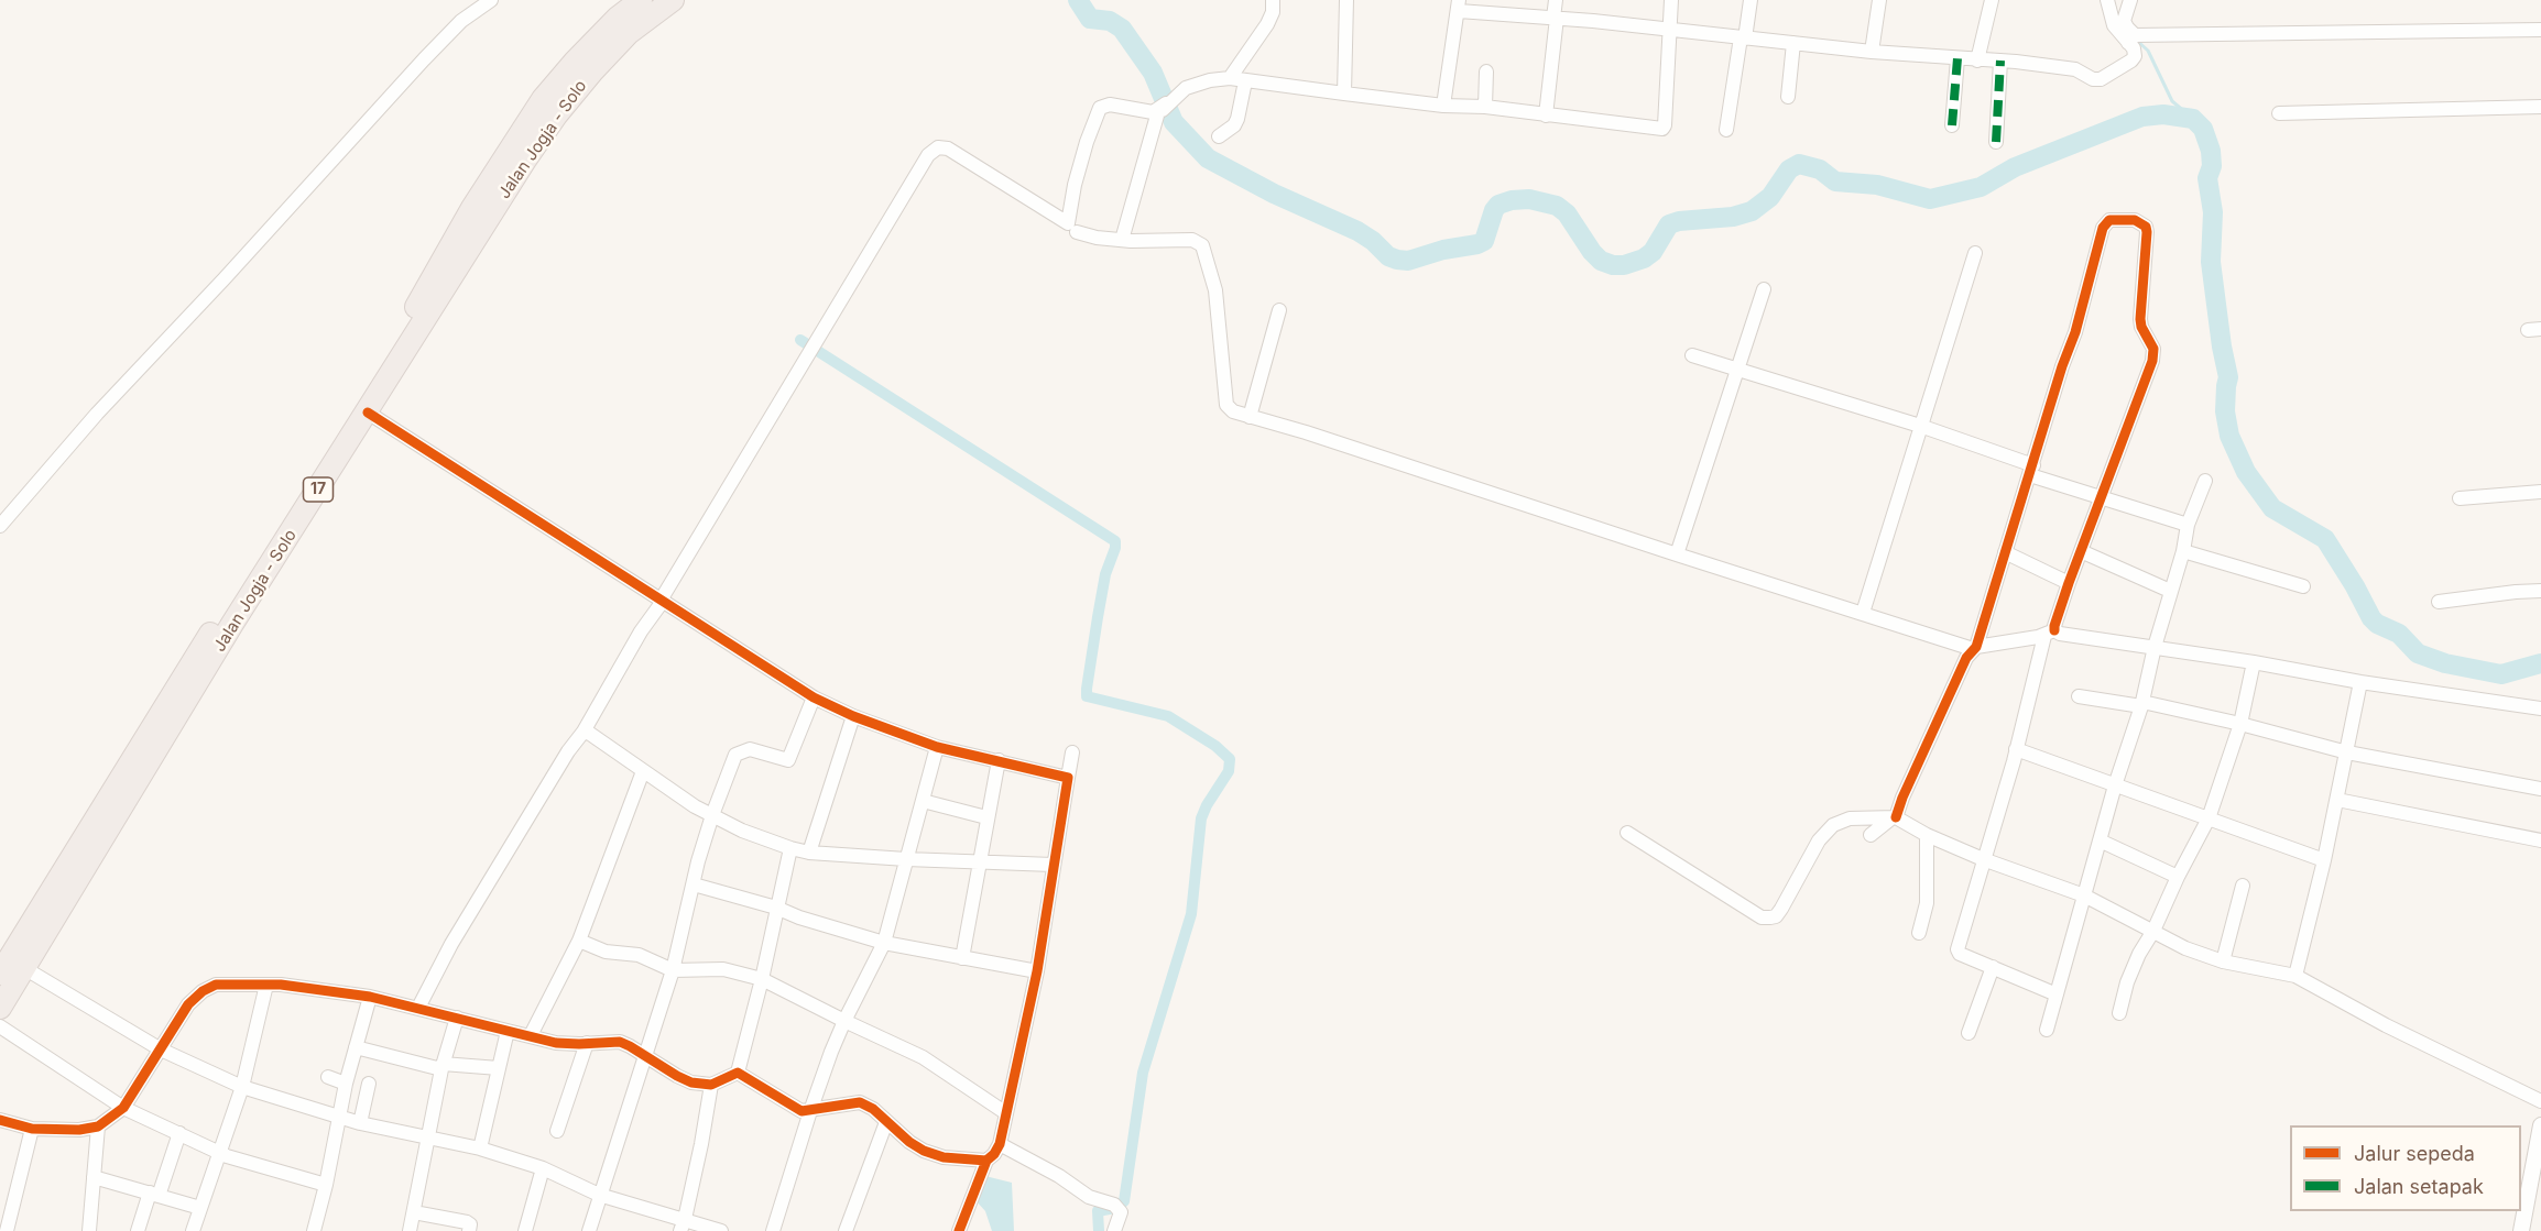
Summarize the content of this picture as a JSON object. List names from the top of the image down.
{
  "streets": {
    "highway": ["Jalan Jogja - Solo", "17"]
  },
  "crossings": [
    ["Jalan Jogja - Solo", "17"]
  ],
  "legend": ["Jalur sepeda", "Jalan setapak"]
}
